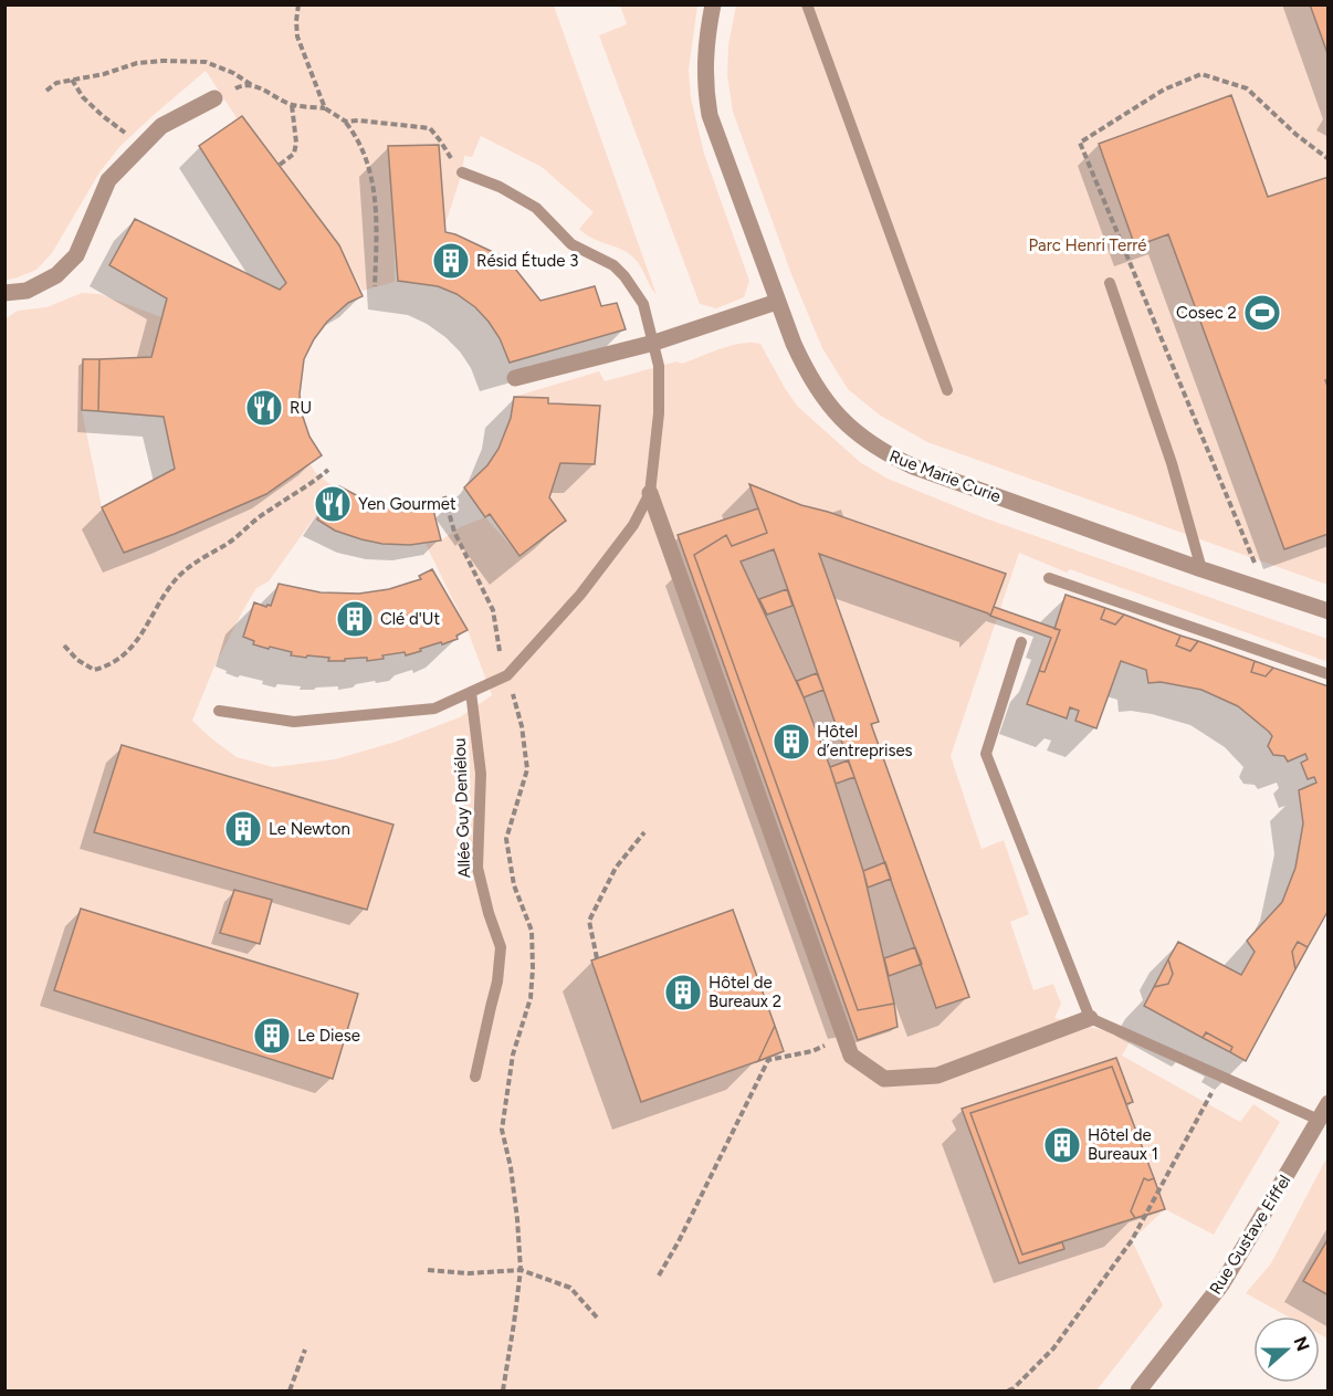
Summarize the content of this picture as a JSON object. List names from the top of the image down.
{
  "streets": {
    "street": ["Rue Marie Curie", "Rue Gustave Eiffel"],
    "lane": ["Allée Guy Deniélou"]
  },
  "parks": ["Parc Henri Terré"],
  "places": {
    "building": [
      "Résid Étude 3",
      "Clé d'Ut",
      "Hôtel d’entreprises",
      "Le Newton",
      "Hôtel de Bureaux 2",
      "Le Diese",
      "Hôtel de Bureaux 1"
    ],
    "sports": ["Cosec 2"],
    "restaurant": ["RU", "Yen Gourmet"]
  },
  "north": "right"
}
